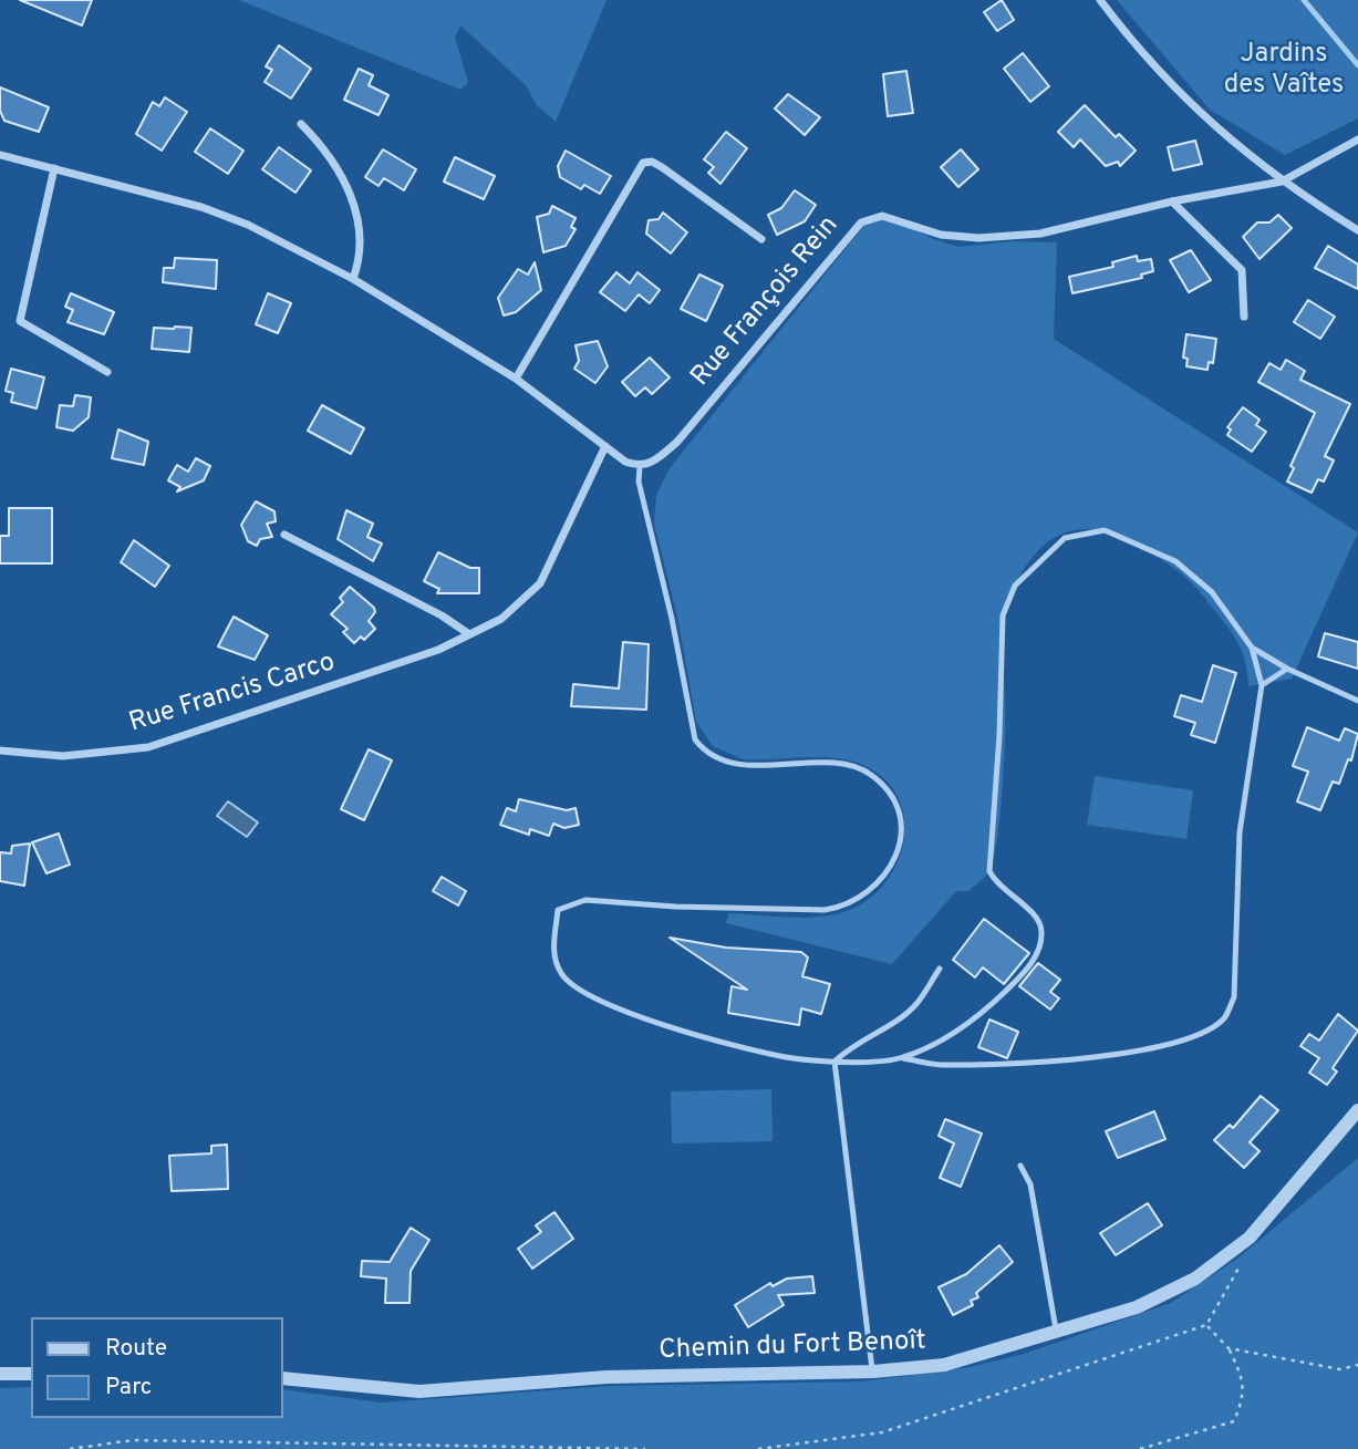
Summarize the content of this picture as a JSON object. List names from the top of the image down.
{
  "streets": {
    "street": ["Rue François Rein", "Rue Francis Carco", "Chemin du Fort Benoît"]
  },
  "parks": ["Jardins des Vaîtes"],
  "legend": ["Route", "Parc"]
}
